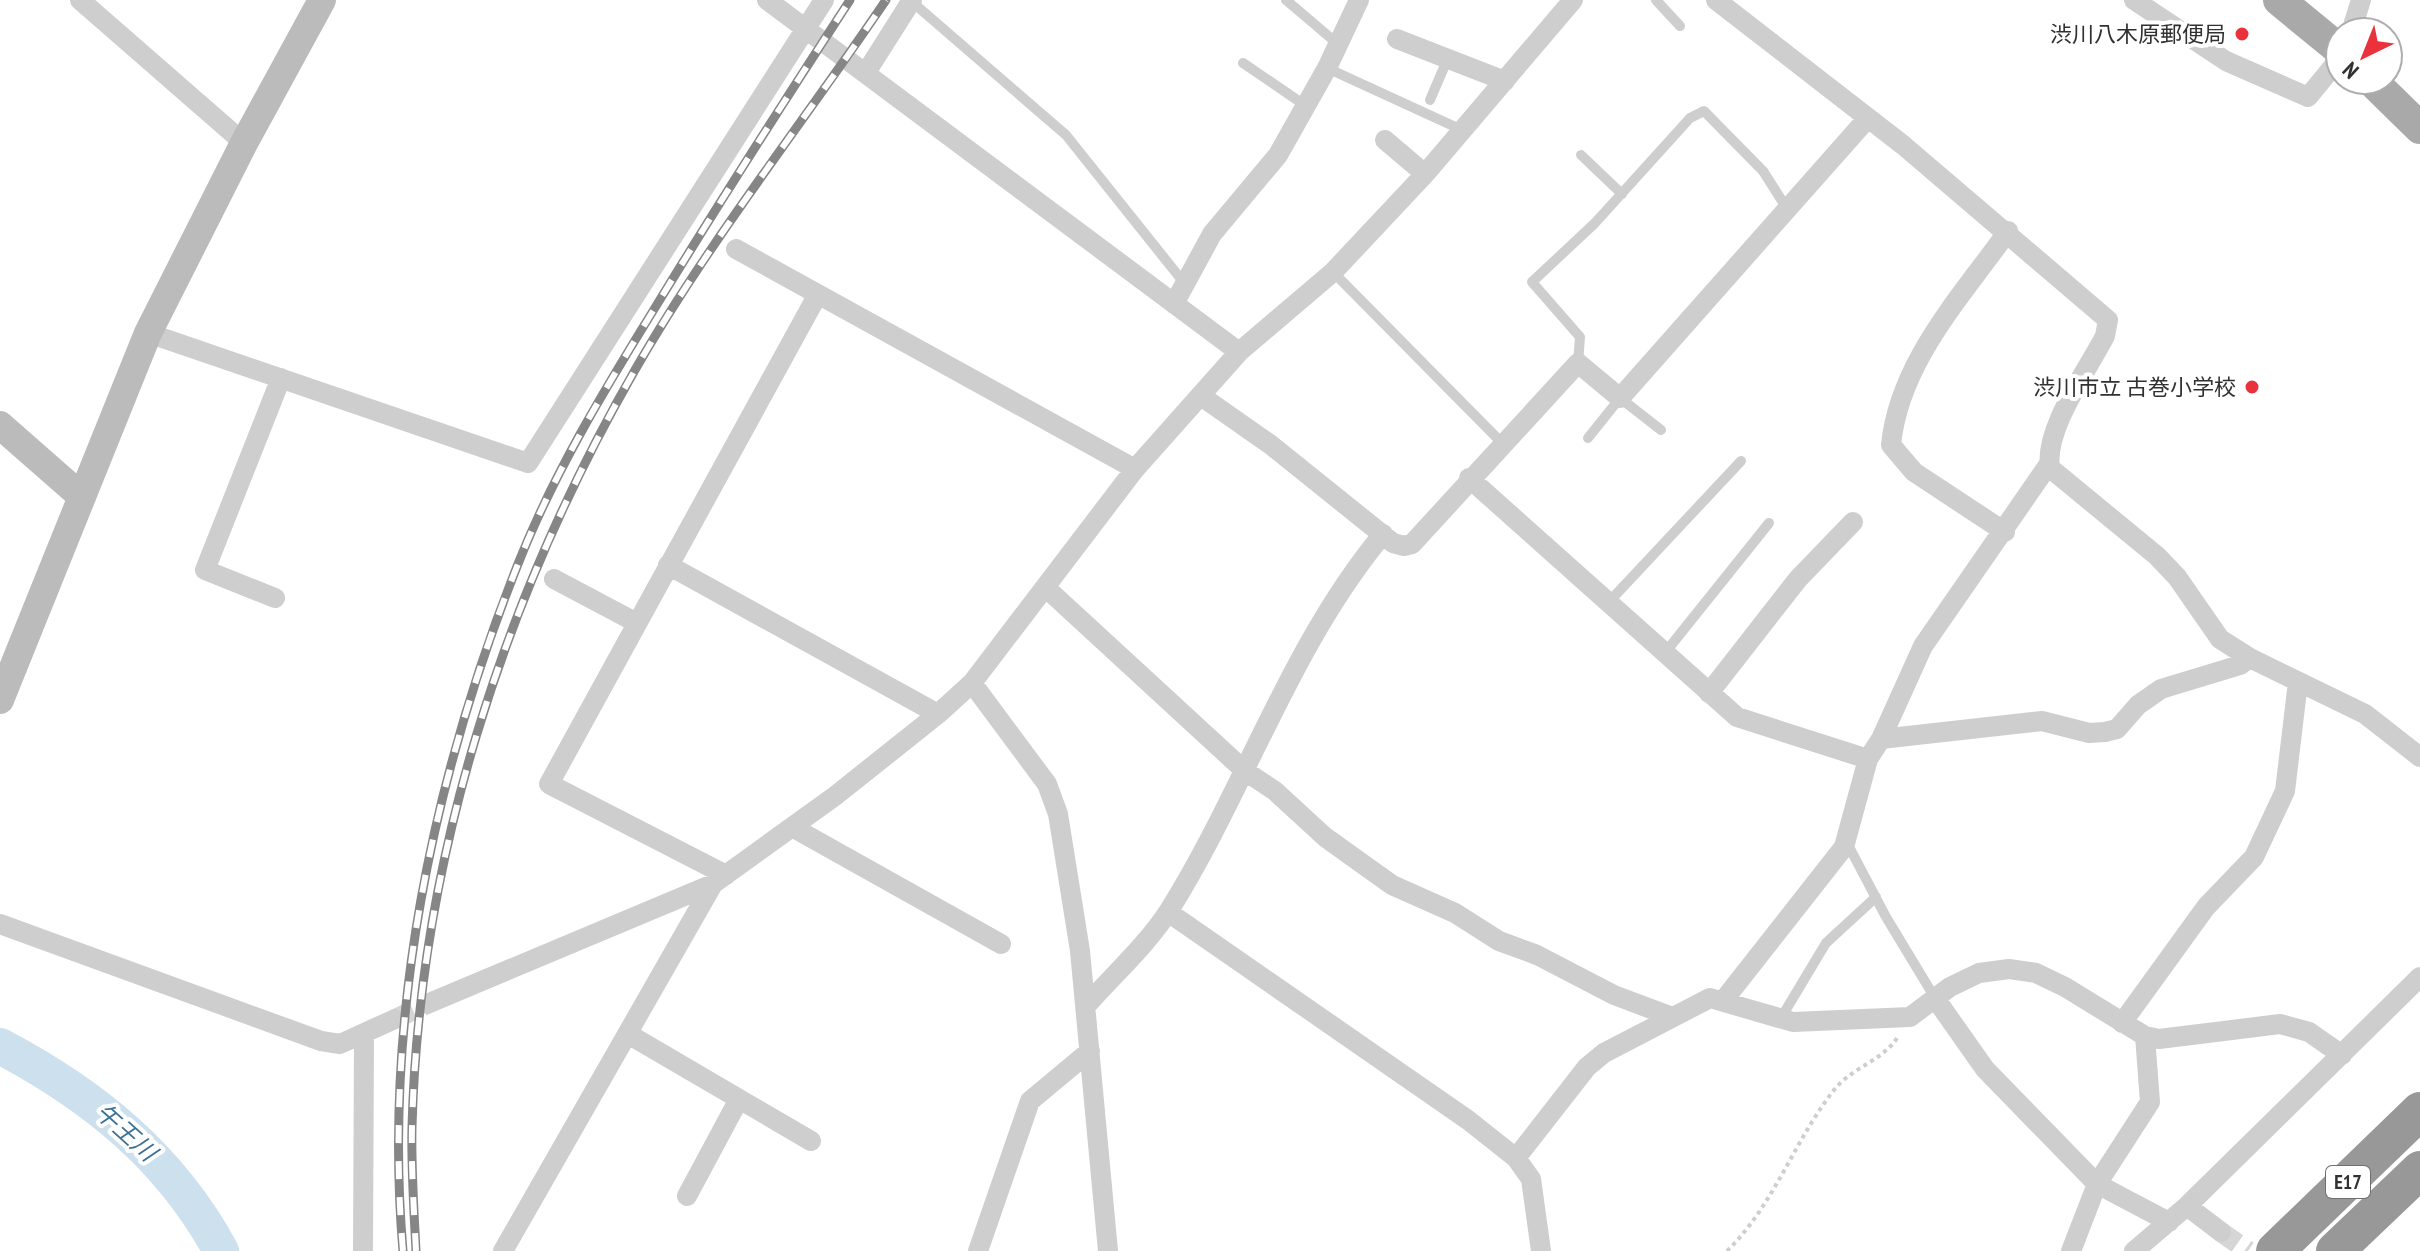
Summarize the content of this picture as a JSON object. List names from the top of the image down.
{
  "streets": {
    "highway": ["E17"]
  },
  "water": ["午王川"],
  "places": ["渋川八木原郵便局", "渋川市立 古巻小学校"],
  "north": "bottom left"
}
